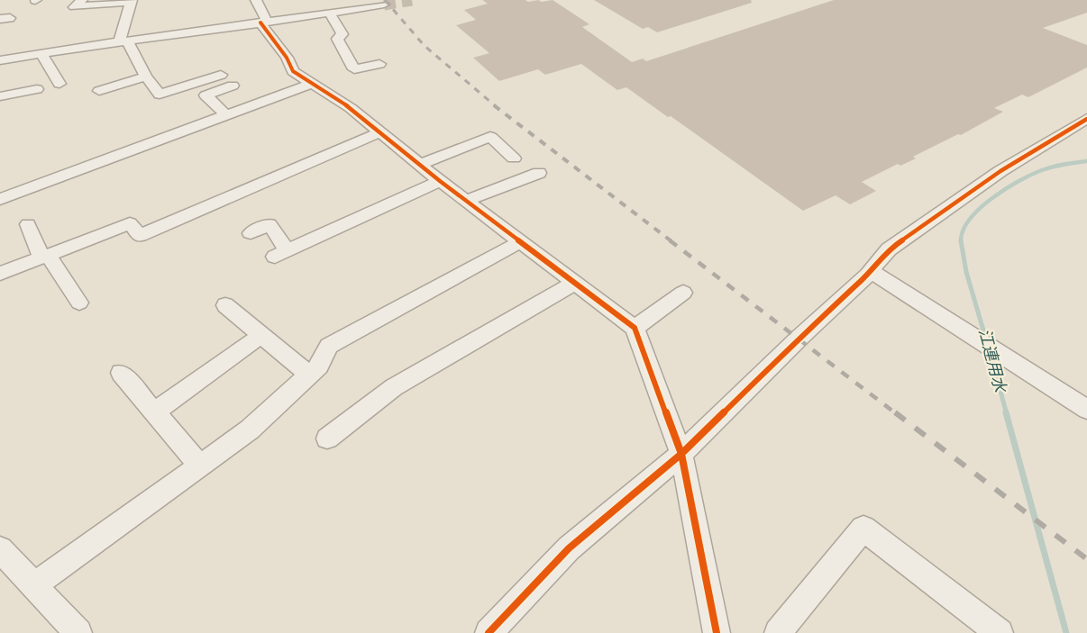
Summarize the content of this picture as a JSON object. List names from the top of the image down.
{
  "water": ["江連用水"]
}
